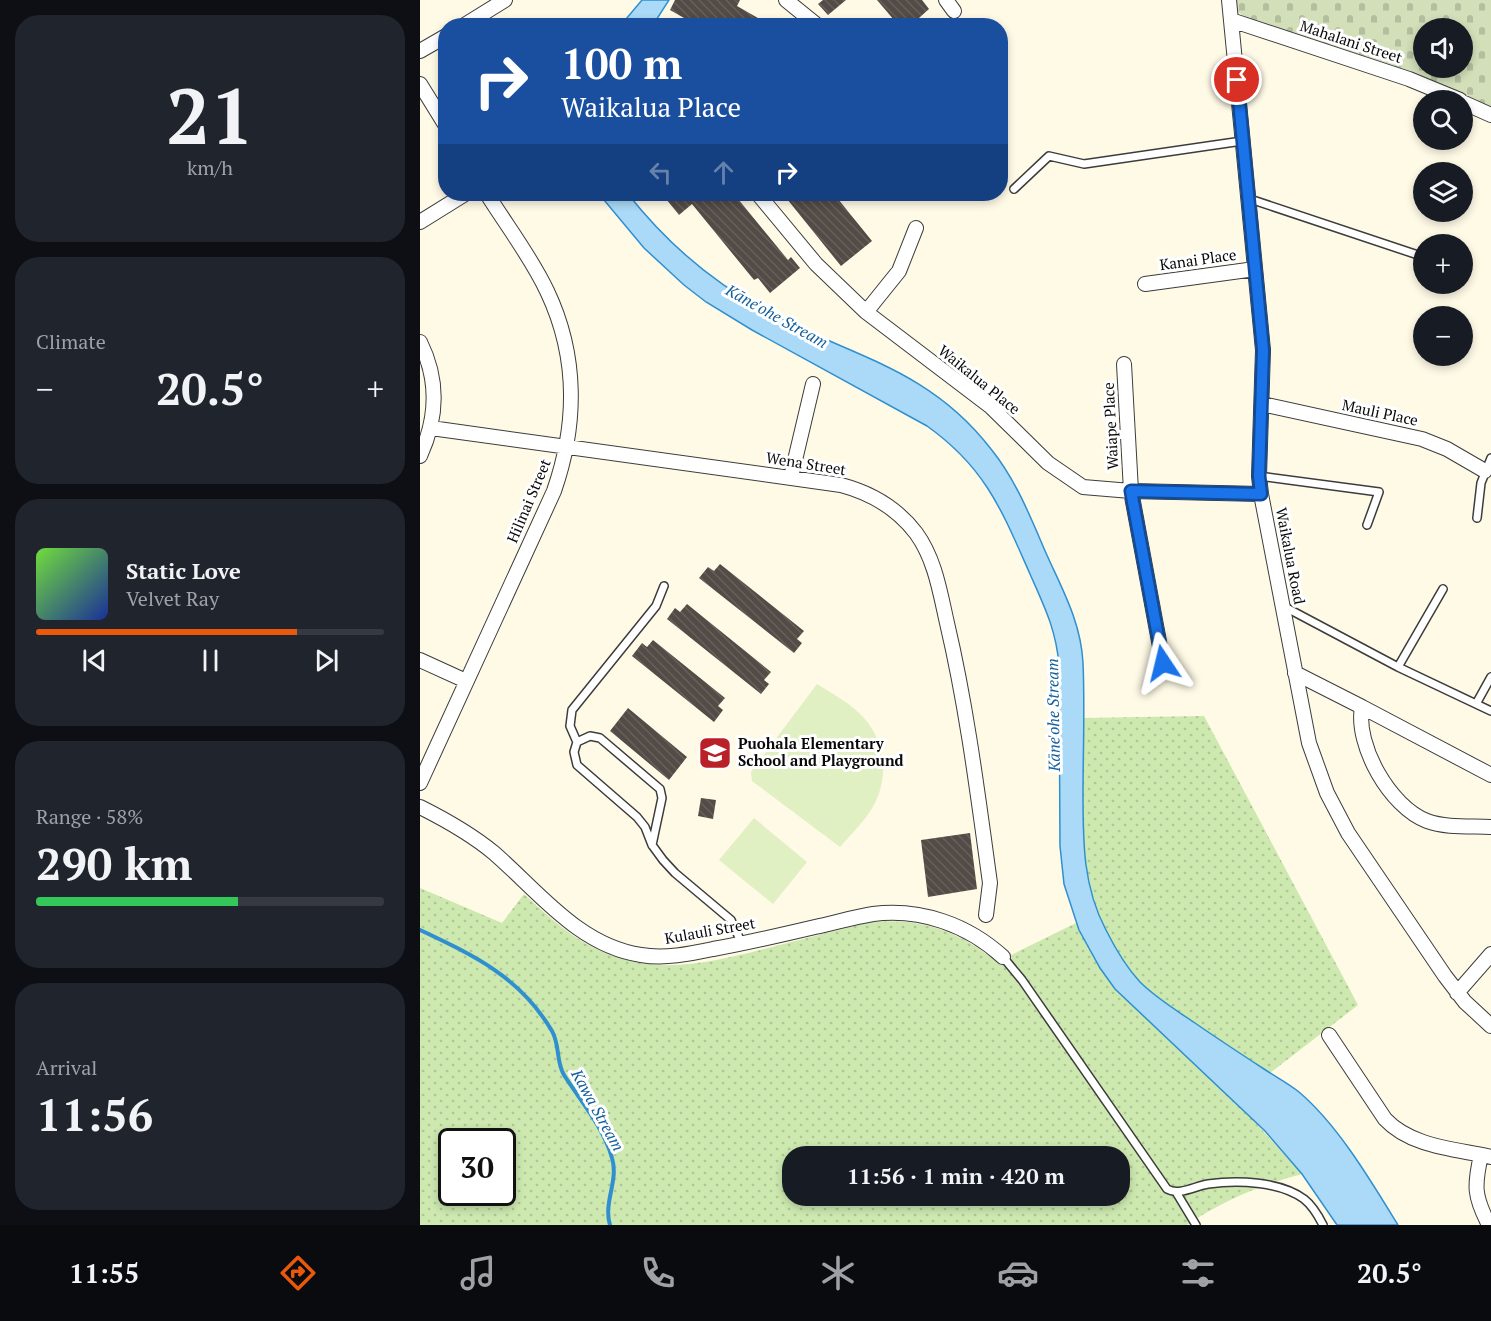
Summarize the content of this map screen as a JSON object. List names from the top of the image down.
{
  "streets": {
    "street": [
      "Mahalani Street",
      "Kanai Place",
      "Waikalua Place",
      "Mauli Place",
      "Waiape Place",
      "Wena Street",
      "Hilinai Street",
      "Waikalua Road",
      "Kulauli Street"
    ]
  },
  "crossings": [
    ["Mahalani Street", "Waikalua Road"],
    ["Kanai Place", "Waikalua Road"],
    ["Waikalua Place", "Waiape Place"],
    ["Waikalua Place", "Waikalua Road"],
    ["Mauli Place", "Waikalua Road"],
    ["Wena Street", "Hilinai Street"]
  ],
  "water": ["Kāne'ohe Stream", "Kawa Stream"],
  "places": {
    "school or university": ["Puohala Elementary School and Playground"]
  },
  "page": {
    "tile": [
      ["21", "km/h"],
      "Climate",
      ["Range · 58%", "290 km"],
      ["Arrival", "11:56"]
    ],
    "map_buttons": ["+", "−"],
    "turn": ["100 m", "Waikalua Place"],
    "heat": ["−", "20.5°", "+"],
    "song": ["Static Love", "Velvet Ray"],
    "limit": "30",
    "trip": "11:56 · 1 min · 420 m",
    "tabs": ["11:55", "20.5°"]
  }
}
